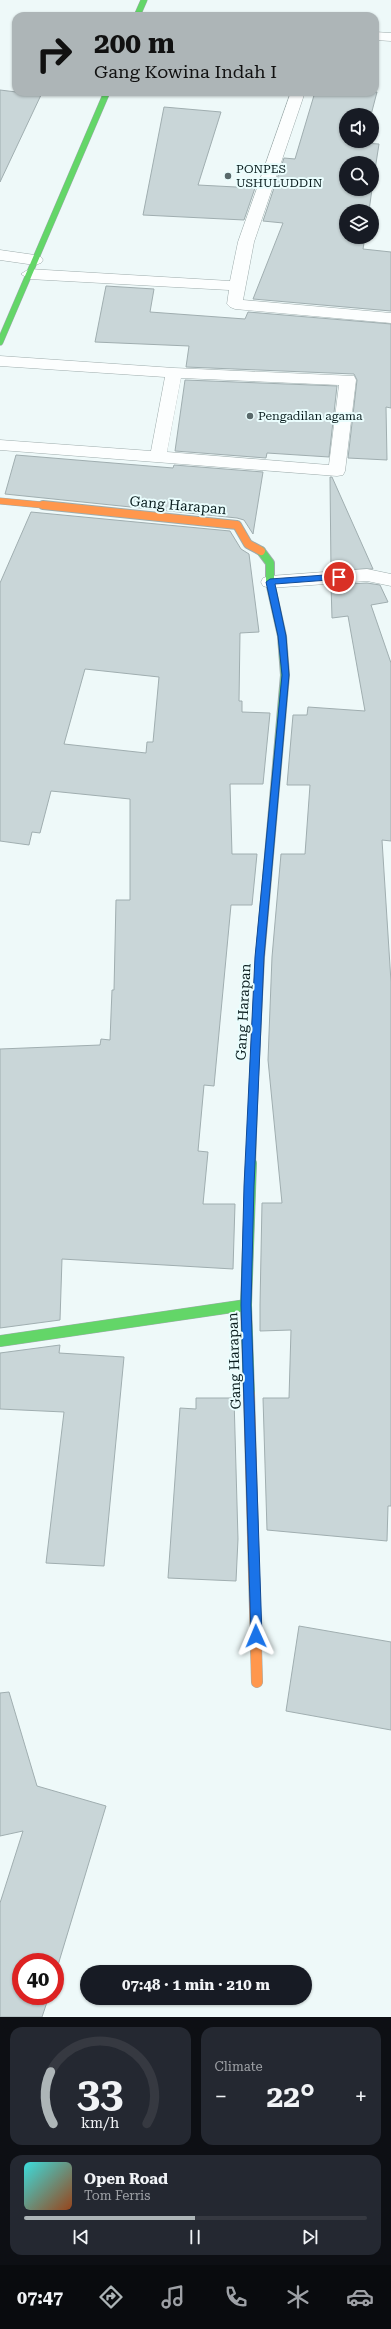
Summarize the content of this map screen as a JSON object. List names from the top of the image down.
{
  "streets": {
    "street": ["Gang Harapan"]
  },
  "places": ["PONPES USHULUDDIN", "Pengadilan agama"],
  "page": {
    "turn": ["200 m", "Gang Kowina Indah I"],
    "limit": "40",
    "trip": "07:48 · 1 min · 210 m",
    "tile": "Climate",
    "heat": ["−", "22°", "+"],
    "song": ["Open Road", "Tom Ferris"],
    "tabs": "07:47",
    "gauge": ["33", "km/h"]
  }
}
